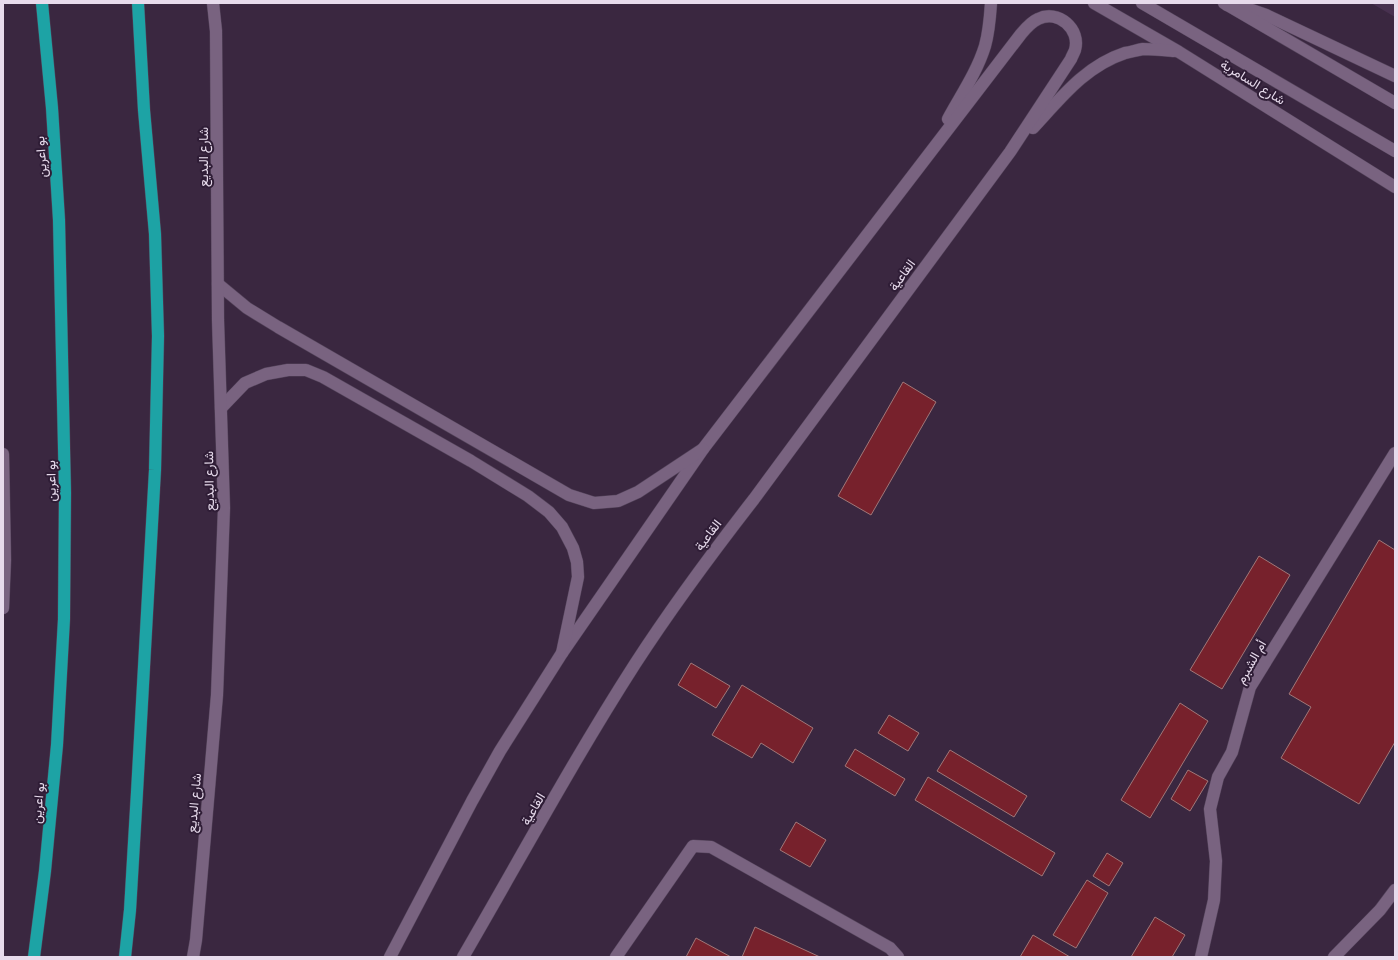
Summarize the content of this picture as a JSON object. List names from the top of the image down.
{
  "streets": {
    "highway": ["بو اعرين"],
    "street": [
      "شارع السامرية",
      "شارع البديع",
      "القاعية",
      "أم الشبرم"
    ]
  },
  "crossings": [
    ["شارع السامرية", "القاعية"]
  ]
}
